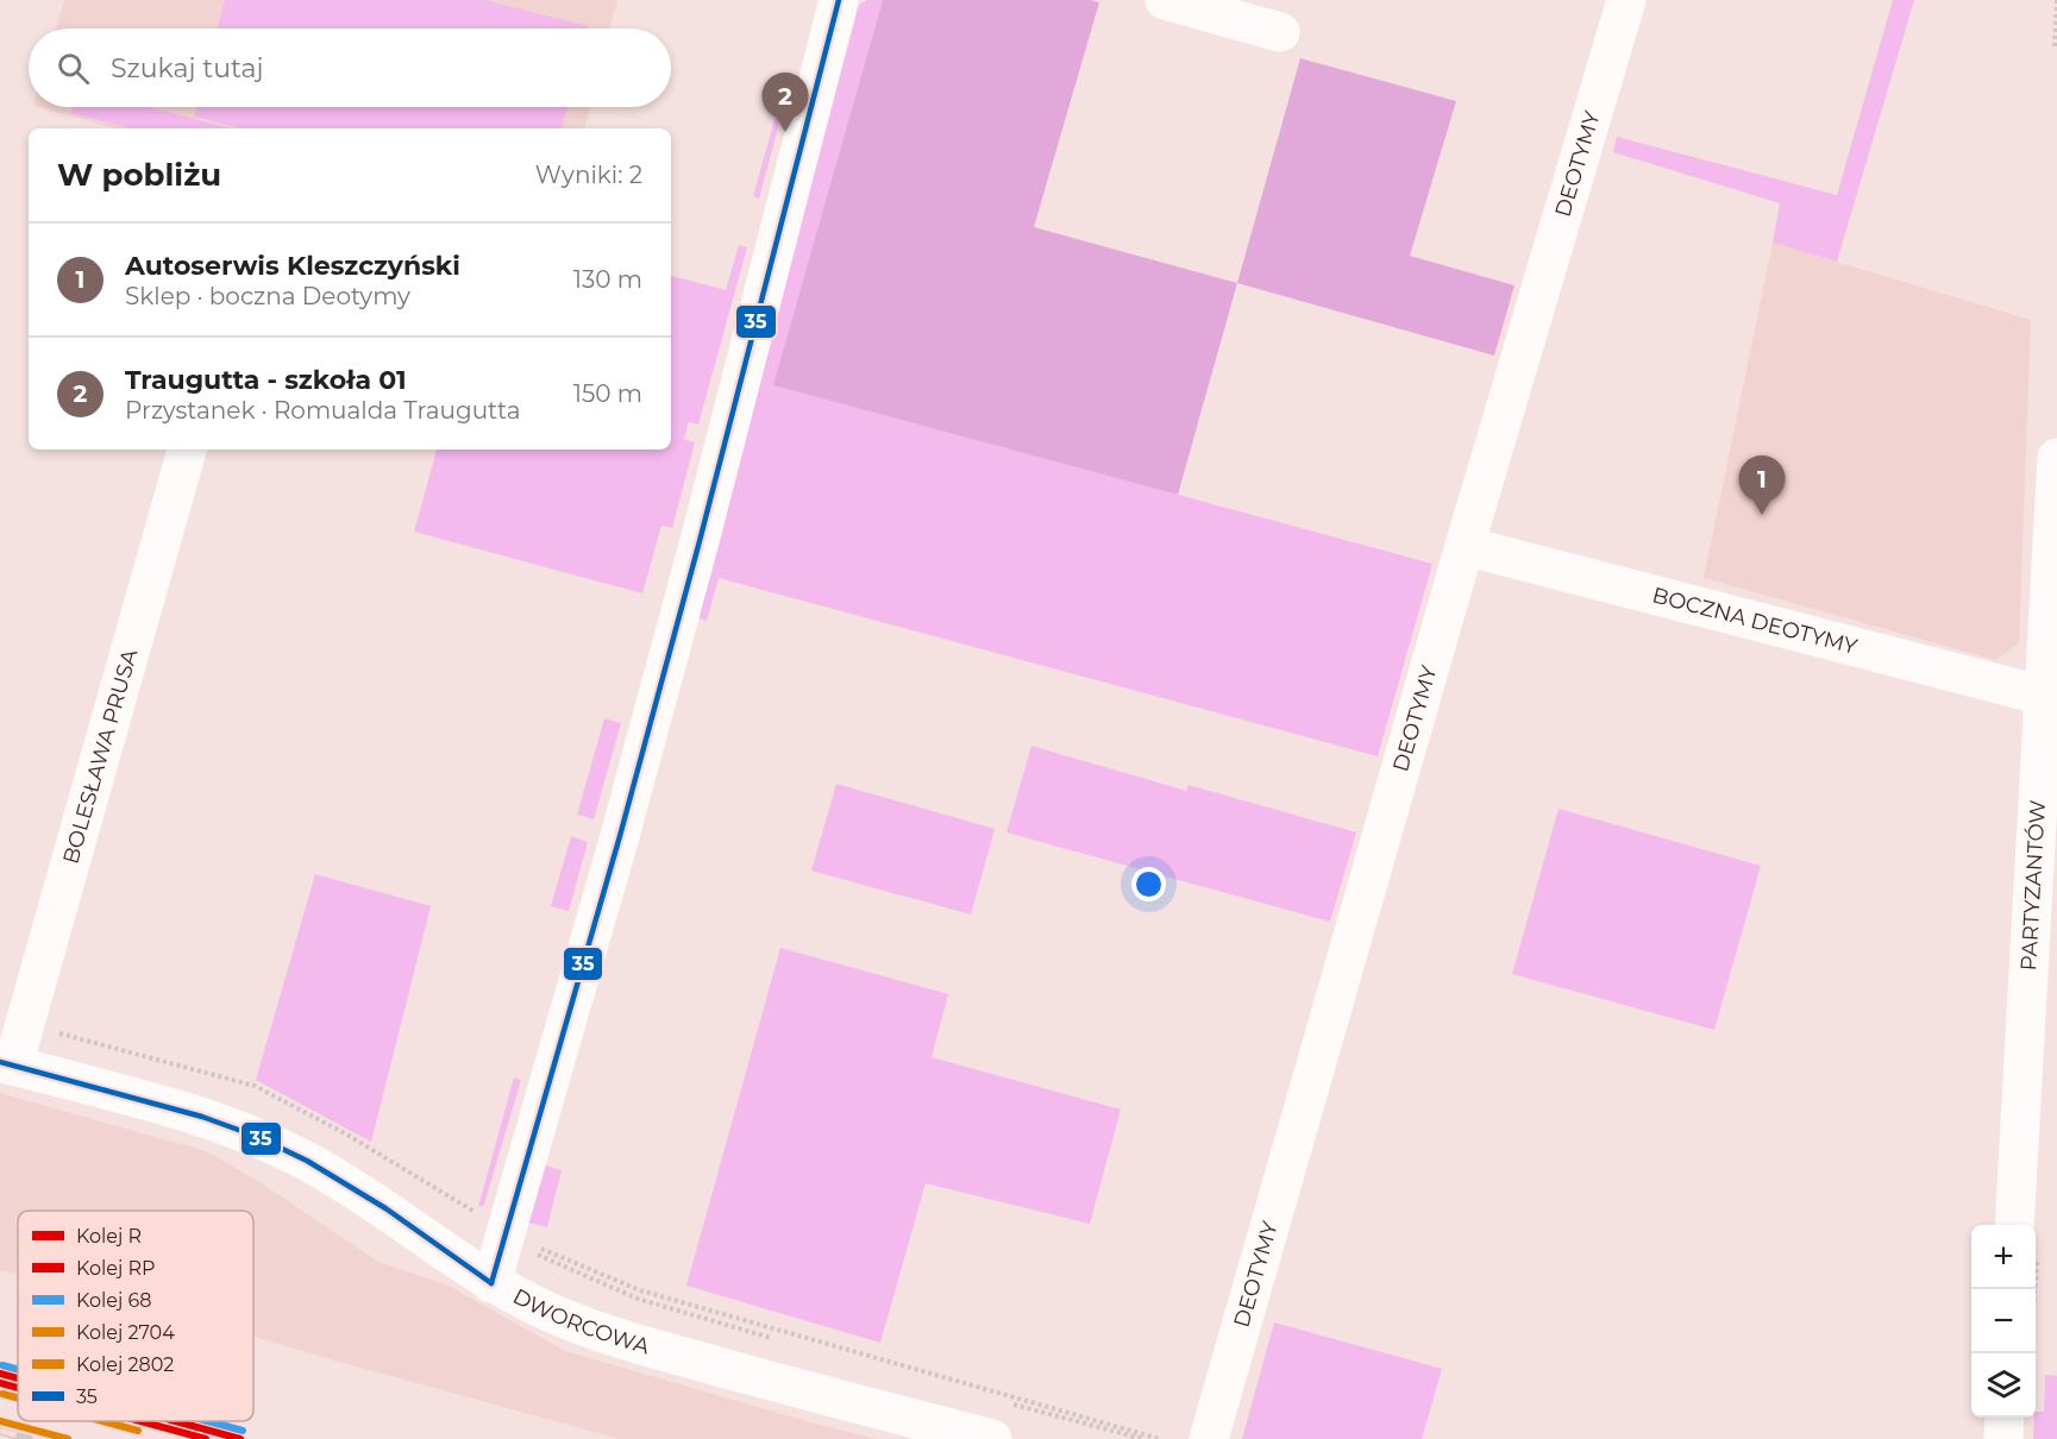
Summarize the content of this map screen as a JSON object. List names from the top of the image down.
{
  "streets": {
    "street": [
      "DEOTYMY",
      "BOCZNA DEOTYMY",
      "BOLESŁAWA PRUSA",
      "PARTYZANTÓW",
      "DWORCOWA"
    ]
  },
  "crossings": [
    ["DEOTYMY", "BOCZNA DEOTYMY"],
    ["BOCZNA DEOTYMY", "PARTYZANTÓW"],
    ["BOLESŁAWA PRUSA", "DWORCOWA"]
  ],
  "lines": [
    "transit line 35",
    "rail line 68",
    "rail line R",
    "rail line RP",
    "rail line 2704",
    "rail line 2802"
  ],
  "legend": [
    "Kolej R",
    "Kolej RP",
    "Kolej 68",
    "Kolej 2704",
    "Kolej 2802",
    "35"
  ],
  "page": {
    "search": "Szukaj tutaj",
    "pins": ["2", "1"],
    "heading": ["W pobliżu", "Wyniki: 2"],
    "list": [
      {
        "mark": "1",
        "name": "Autoserwis Kleszczyński",
        "note": "Sklep · boczna Deotymy",
        "value": "130 m"
      },
      {
        "mark": "2",
        "name": "Traugutta - szkoła 01",
        "note": "Przystanek · Romualda Traugutta",
        "value": "150 m"
      }
    ],
    "map_buttons": ["+", "−"]
  }
}
